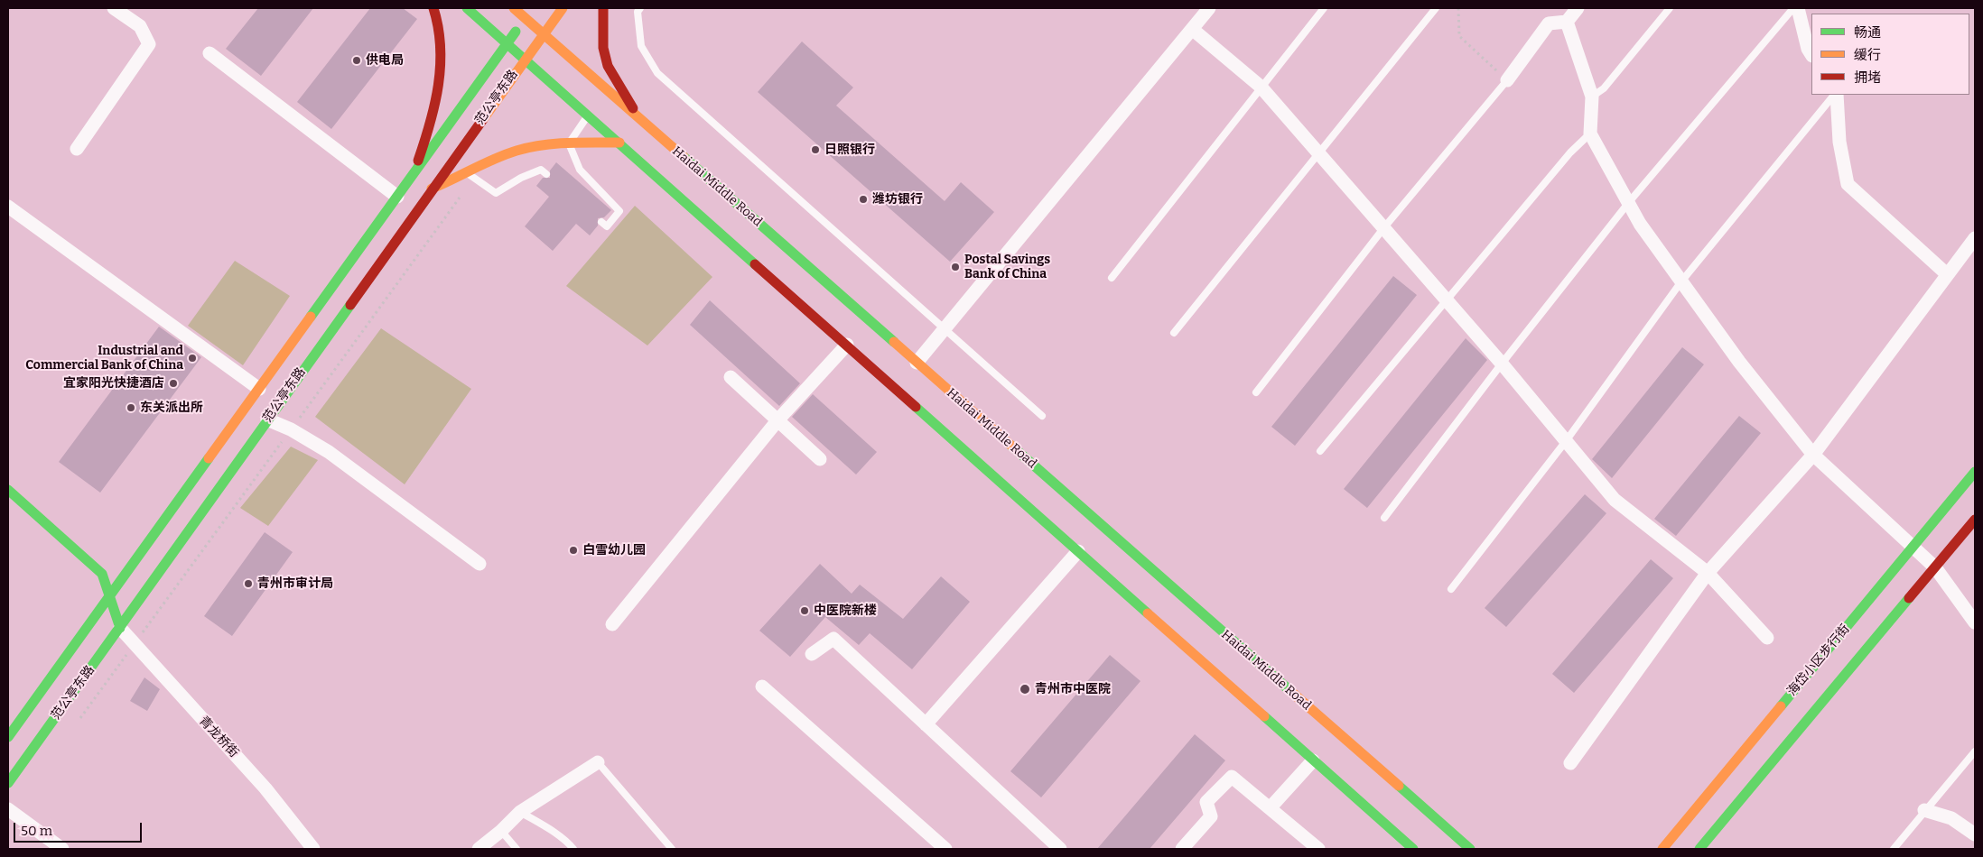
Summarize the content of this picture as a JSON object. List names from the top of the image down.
{
  "streets": {
    "main road": ["范公亭东路", "Haidai Middle Road", "海岱小区步行街"],
    "street": ["青龙桥街"]
  },
  "crossings": [
    ["范公亭东路", "Haidai Middle Road"],
    ["范公亭东路", "青龙桥街"]
  ],
  "places": [
    "供电局",
    "日照银行",
    "潍坊银行",
    "Postal Savings Bank of China",
    "Industrial and Commercial Bank of China",
    "宜家阳光快捷酒店",
    "东关派出所",
    "白雪幼儿园",
    "青州市审计局",
    "中医院新楼",
    "青州市中医院"
  ],
  "legend": ["畅通", "缓行", "拥堵"],
  "scale_bar": "50 m"
}
